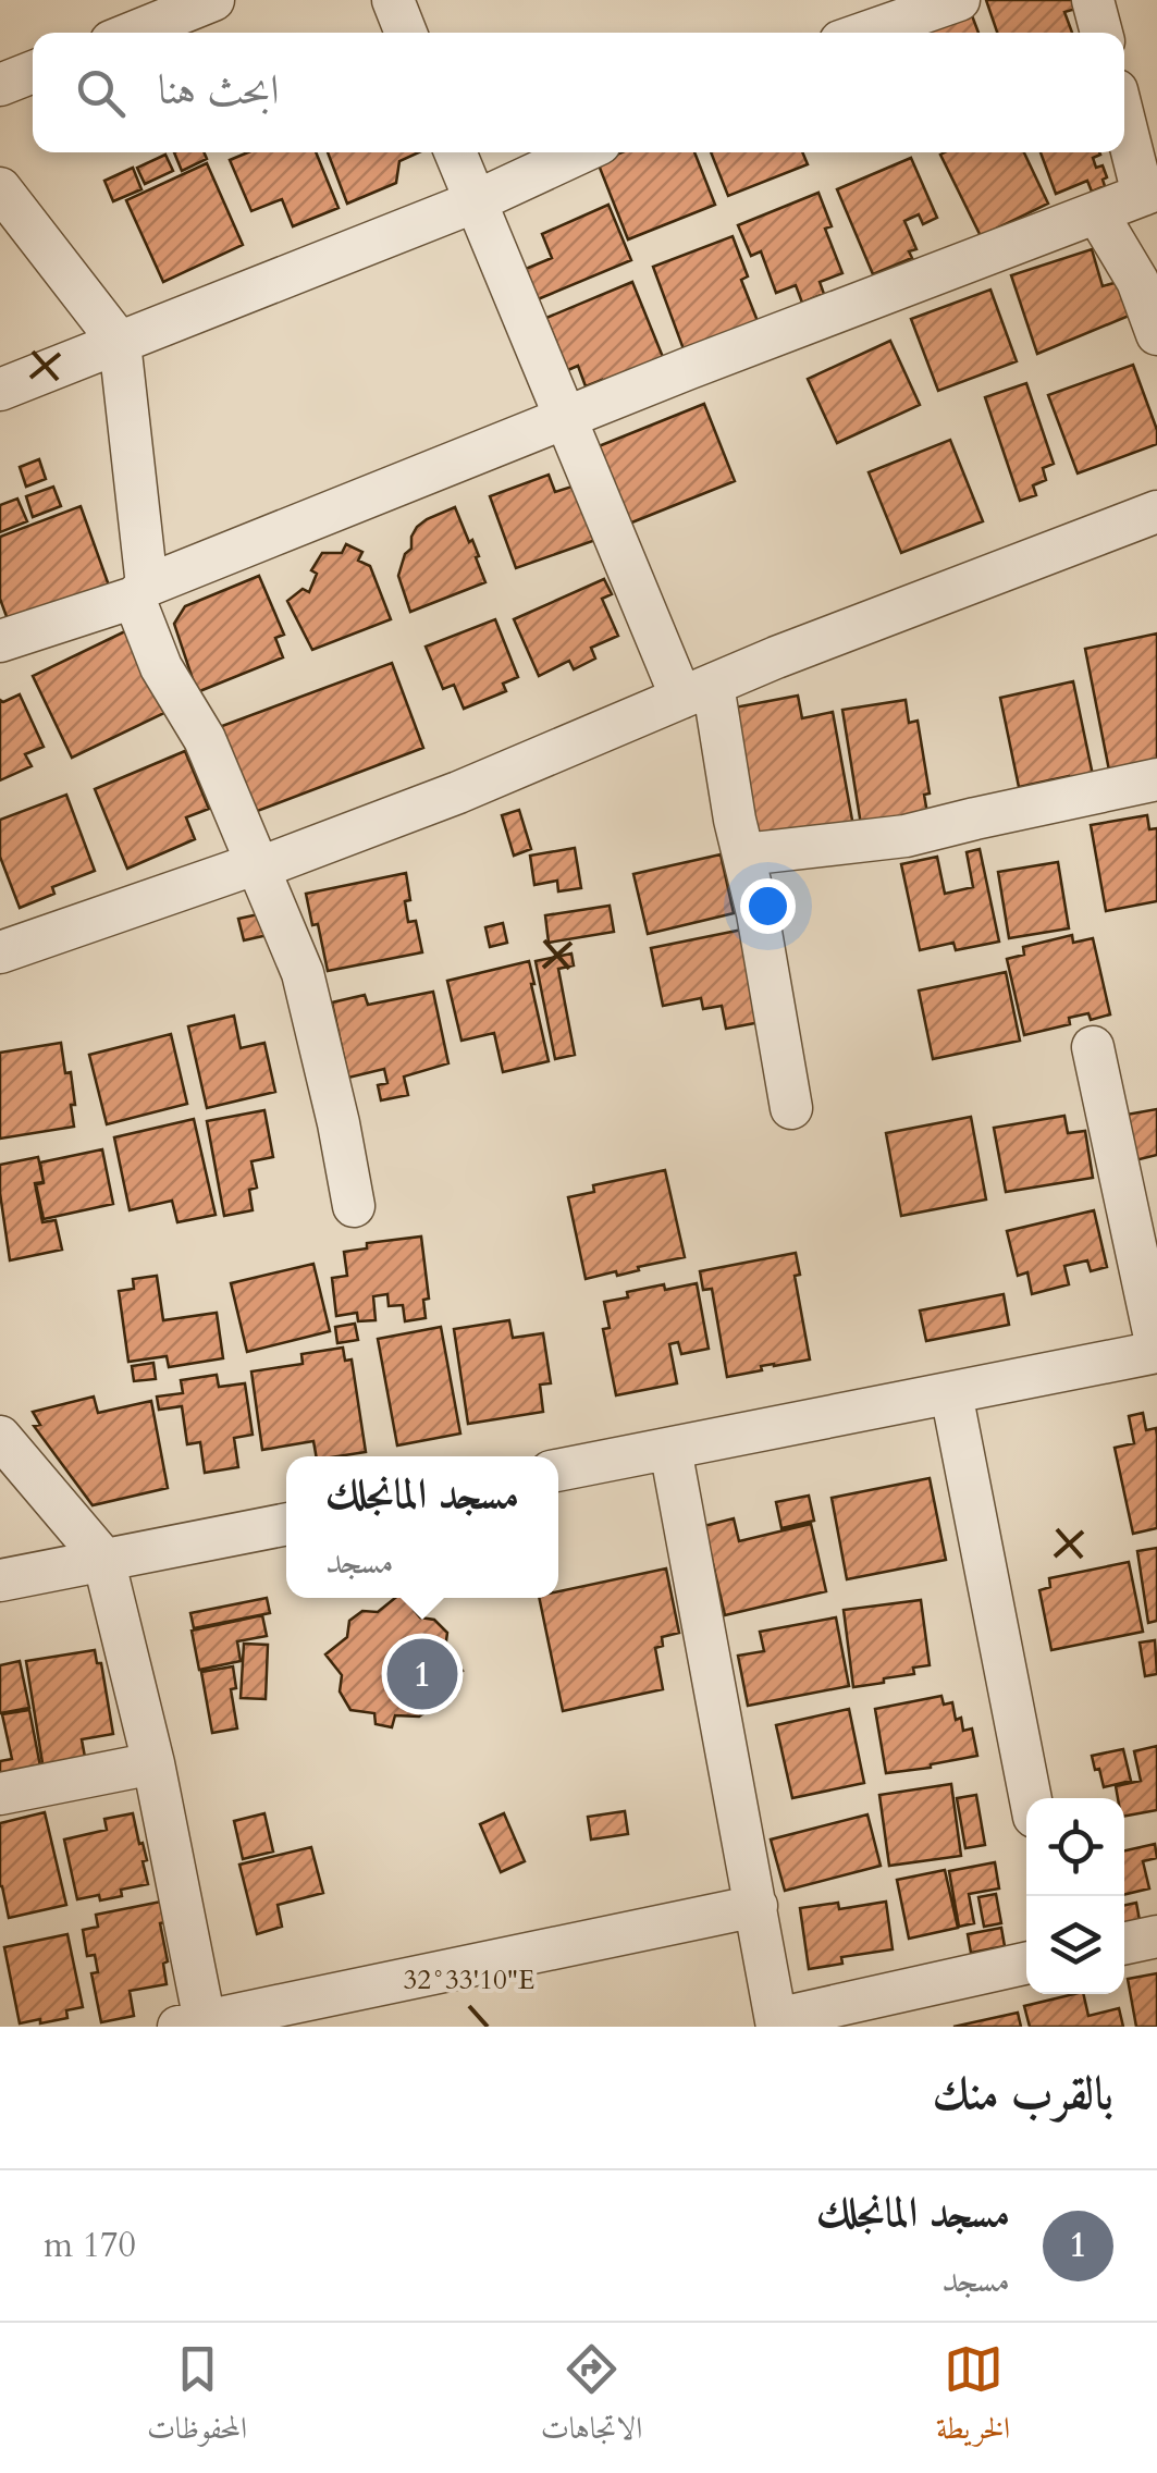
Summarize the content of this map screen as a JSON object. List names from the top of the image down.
{
  "page": {
    "search": "ابحث هنا",
    "popup": ["مسجد المانجلك", "مسجد"],
    "pins": "1",
    "heading": "بالقرب منك",
    "list": [
      {
        "mark": "1",
        "name": "مسجد المانجلك",
        "note": "مسجد",
        "value": "170 m"
      }
    ],
    "nav": ["الخريطة", "الاتجاهات", "المحفوظات"]
  },
  "coordinates": ["32°33'10\"E"]
}
